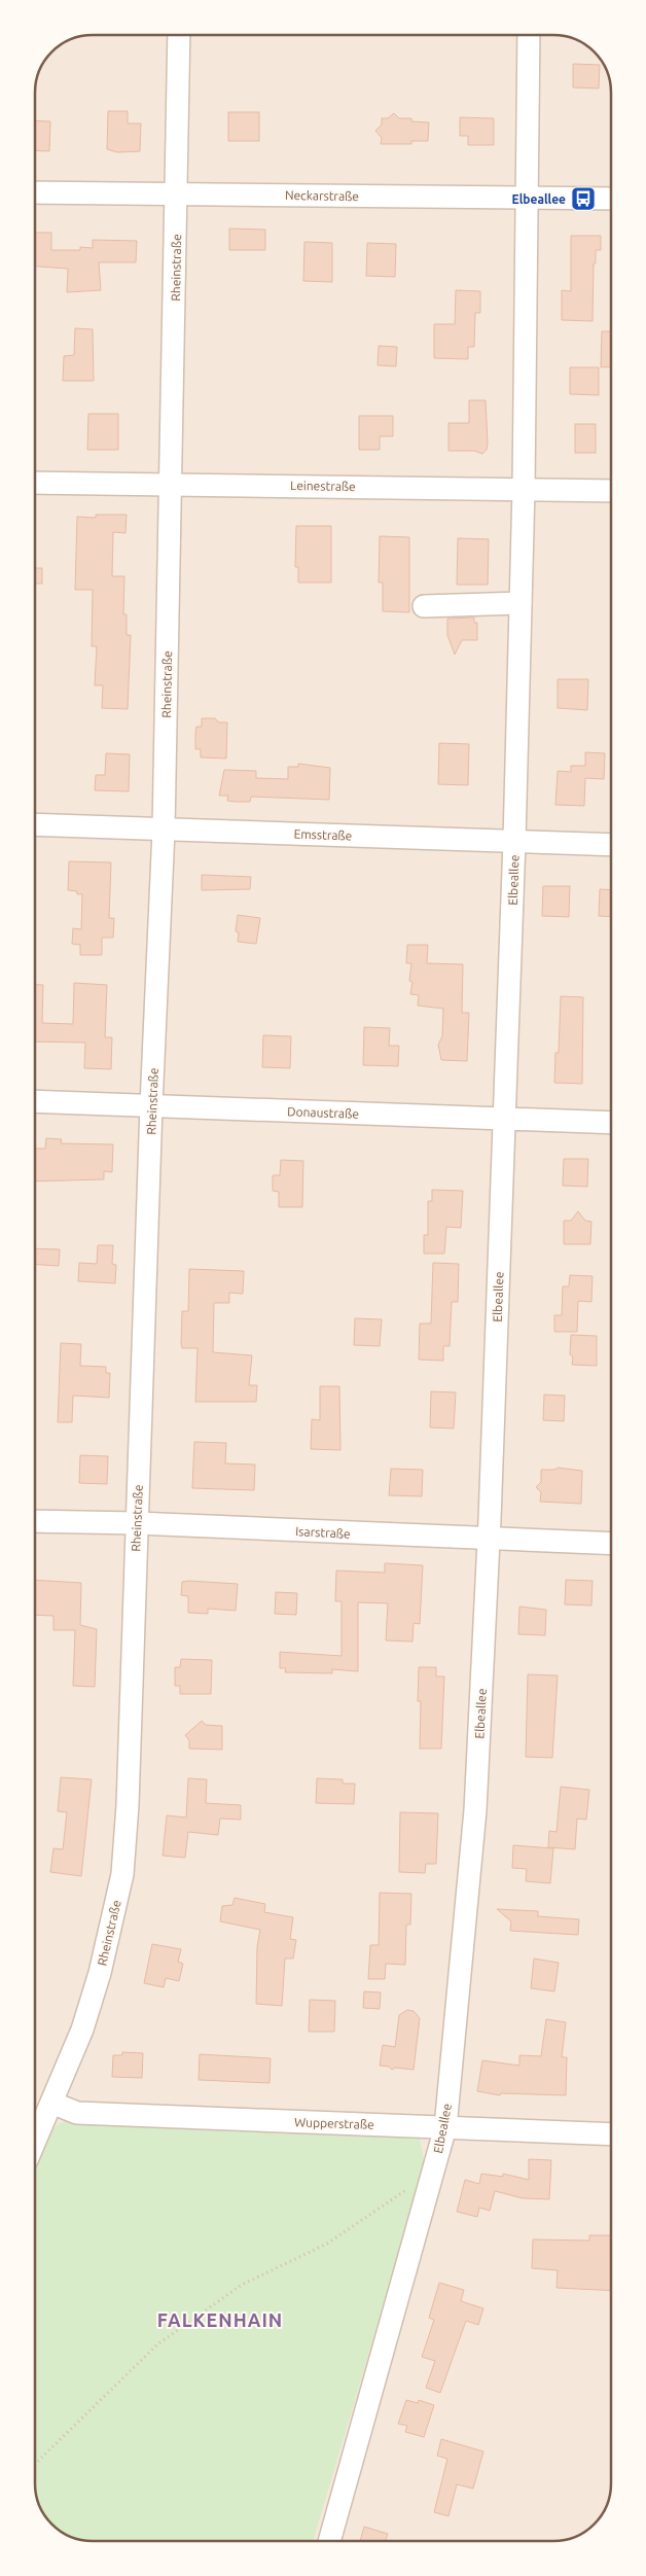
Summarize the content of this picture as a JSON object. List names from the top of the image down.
{
  "streets": {
    "street": [
      "Neckarstraße",
      "Rheinstraße",
      "Leinestraße",
      "Emsstraße",
      "Elbeallee",
      "Donaustraße",
      "Isarstraße",
      "Wupperstraße"
    ]
  },
  "crossings": [
    ["Neckarstraße", "Rheinstraße"],
    ["Neckarstraße", "Elbeallee"],
    ["Rheinstraße", "Leinestraße"],
    ["Rheinstraße", "Emsstraße"],
    ["Rheinstraße", "Donaustraße"],
    ["Rheinstraße", "Isarstraße"],
    ["Rheinstraße", "Wupperstraße"],
    ["Leinestraße", "Elbeallee"],
    ["Emsstraße", "Elbeallee"],
    ["Elbeallee", "Donaustraße"],
    ["Elbeallee", "Isarstraße"],
    ["Elbeallee", "Wupperstraße"]
  ],
  "districts": ["FALKENHAIN"],
  "places": {
    "bus stop": ["Elbeallee"]
  }
}
